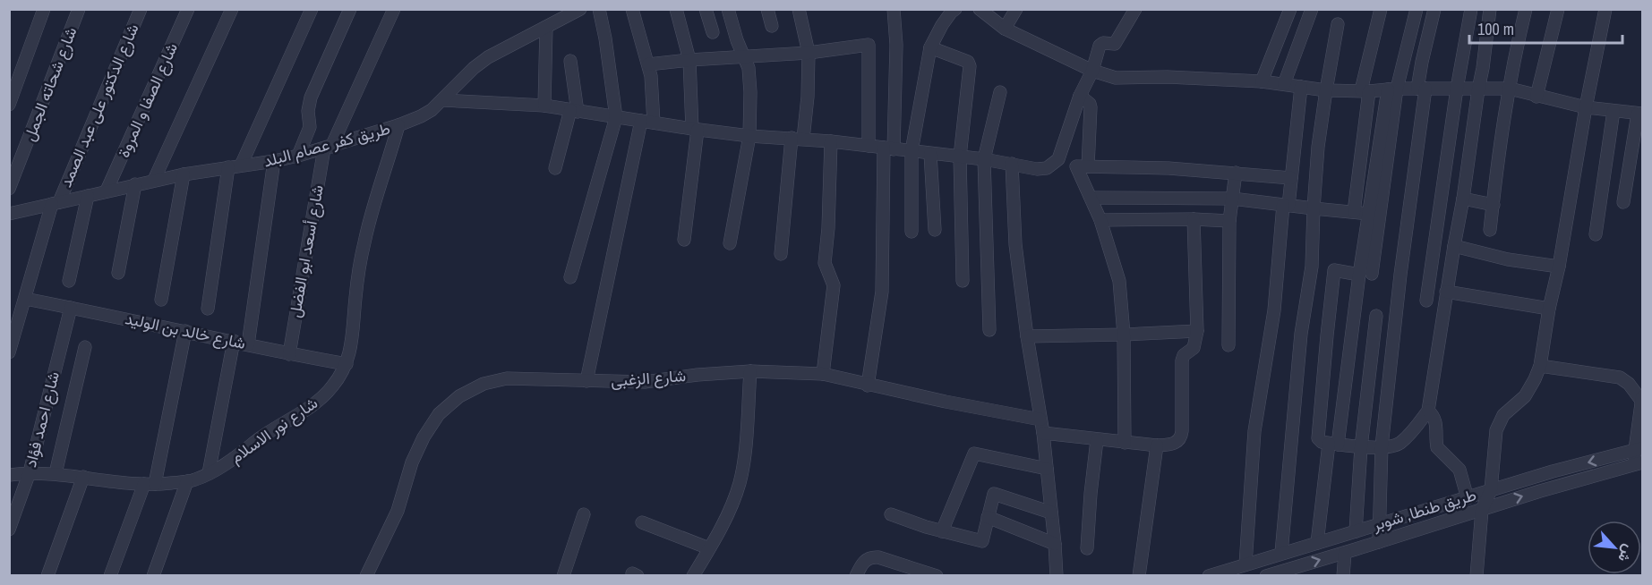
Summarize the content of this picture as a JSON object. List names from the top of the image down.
{
  "streets": {
    "street": [
      "شارع شحاته الجمل",
      "شارع الصفا و المروة",
      "شارع الدكتور على عبد الصمد",
      "طريق كفر عصام البلد",
      "شارع أسعد ابو الفضل",
      "شارع خالد بن الوليد",
      "شارع الزغبى",
      "شارع احمد فؤاد",
      "شارع نور الاسلام",
      "طريق طنطا, شوبر"
    ]
  },
  "crossings": [
    ["شارع الصفا و المروة", "طريق كفر عصام البلد"],
    ["شارع الدكتور على عبد الصمد", "طريق كفر عصام البلد"],
    ["شارع الدكتور على عبد الصمد", "شارع خالد بن الوليد"],
    ["طريق كفر عصام البلد", "شارع أسعد ابو الفضل"],
    ["طريق كفر عصام البلد", "شارع نور الاسلام"],
    ["شارع أسعد ابو الفضل", "شارع خالد بن الوليد"],
    ["شارع خالد بن الوليد", "شارع احمد فؤاد"],
    ["شارع خالد بن الوليد", "شارع نور الاسلام"],
    ["شارع احمد فؤاد", "شارع نور الاسلام"]
  ],
  "scale_bar": "100 m",
  "north": "bottom right"
}
